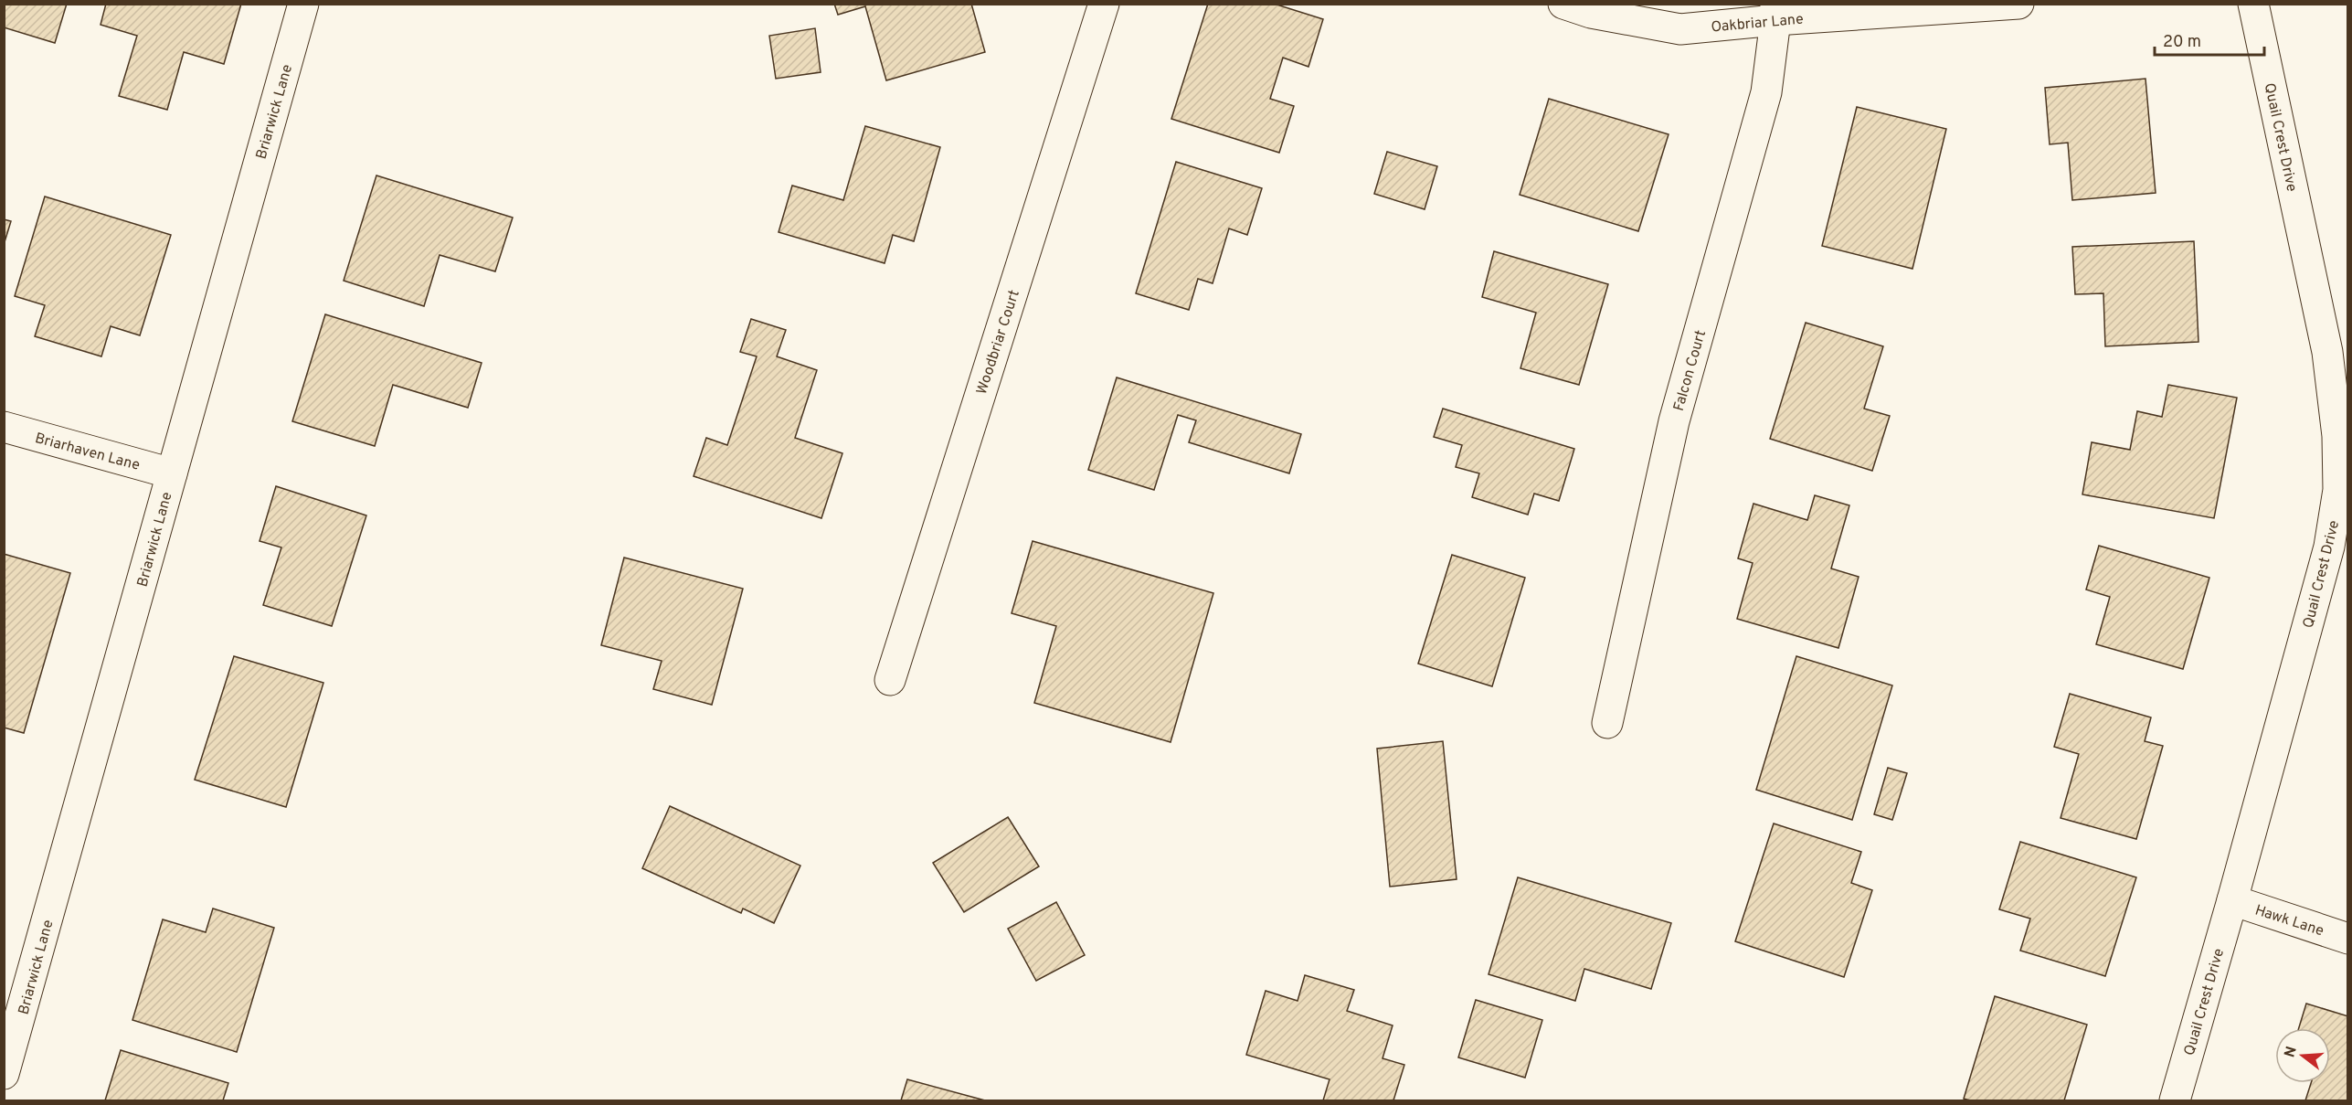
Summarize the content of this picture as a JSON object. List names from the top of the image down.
{
  "streets": {
    "street": [
      "Oakbriar Lane",
      "Briarwick Lane",
      "Quail Crest Drive",
      "Woodbriar Court",
      "Falcon Court",
      "Briarhaven Lane",
      "Hawk Lane"
    ]
  },
  "crossings": [
    ["Oakbriar Lane", "Falcon Court"],
    ["Briarwick Lane", "Briarhaven Lane"],
    ["Quail Crest Drive", "Hawk Lane"]
  ],
  "scale_bar": "20 m",
  "north": "left"
}
